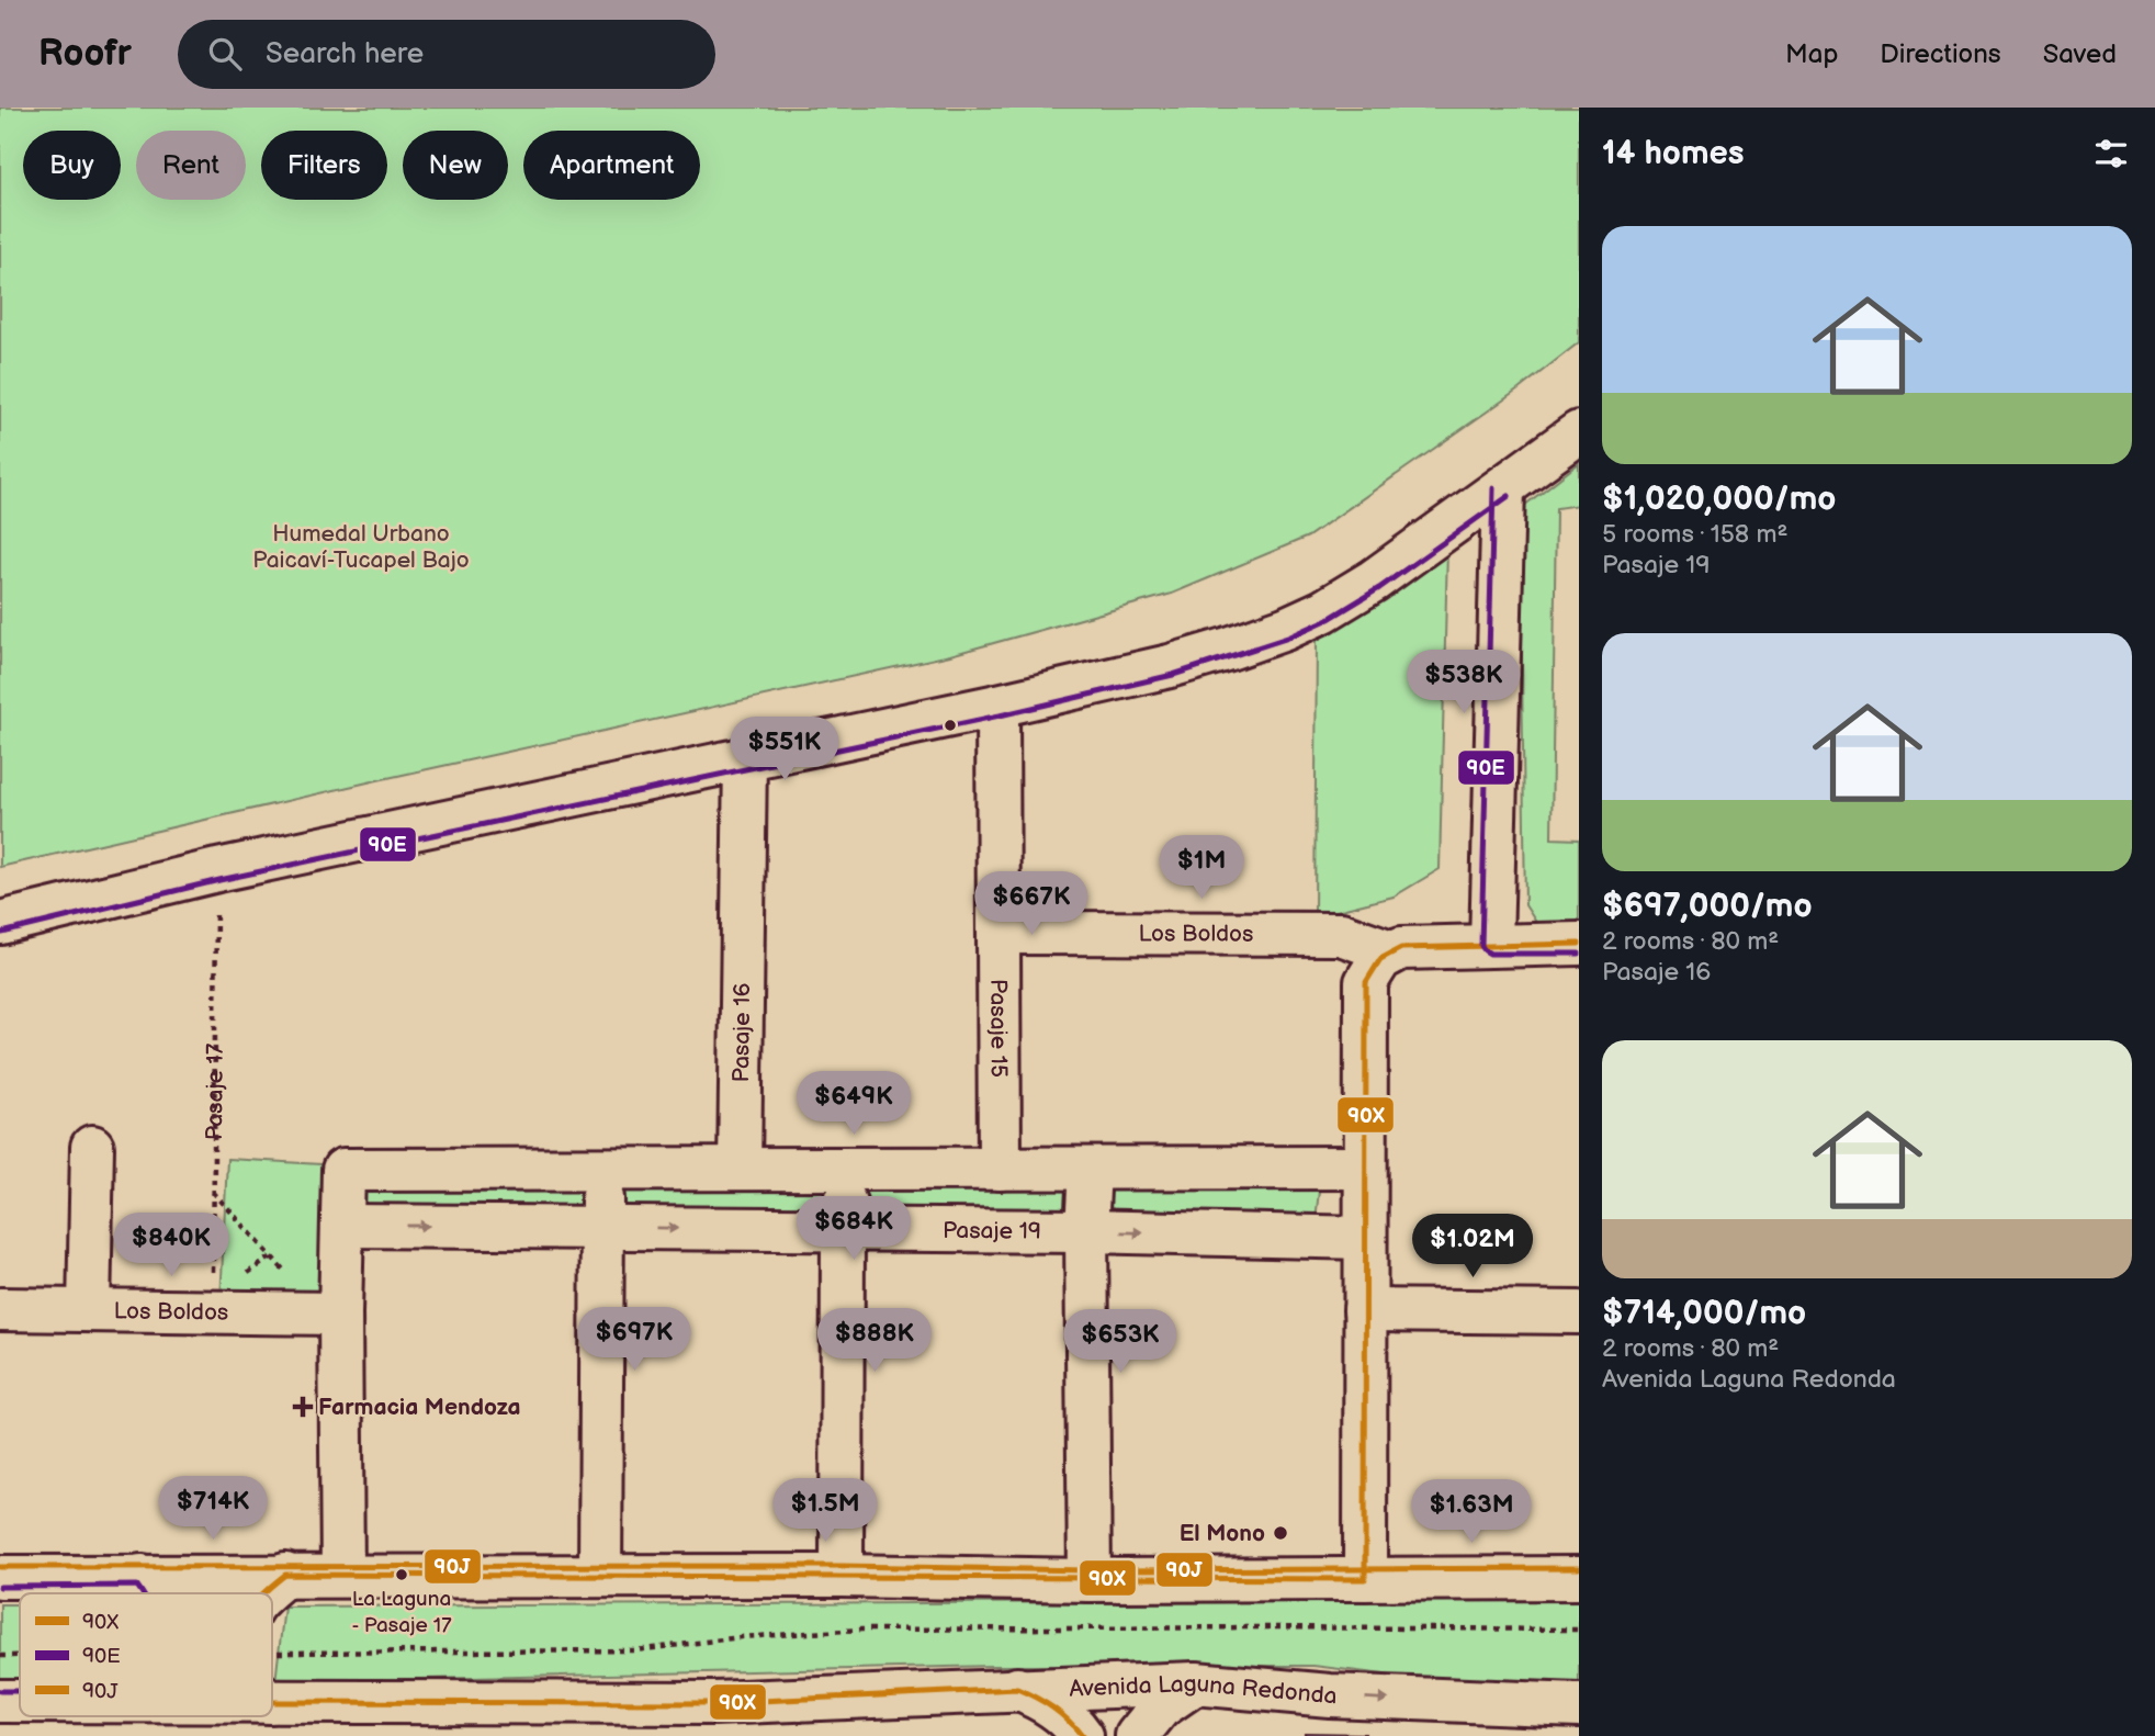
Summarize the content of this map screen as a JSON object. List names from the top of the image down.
{
  "streets": {
    "street": [
      "Los Boldos",
      "Pasaje 15",
      "Pasaje 16",
      "Pasaje 19",
      "Avenida Laguna Redonda"
    ],
    "path": ["Pasaje 17"]
  },
  "crossings": [
    ["Los Boldos", "Pasaje 15"],
    ["Los Boldos", "Pasaje 17"]
  ],
  "parks": ["Humedal Urbano Paicaví-Tucapel Bajo"],
  "places": {
    "health": ["Farmacia Mendoza"],
    "other": ["El Mono", "La Laguna - Pasaje 17"]
  },
  "lines": ["transit line 90E", "transit line 90X", "transit line 90J"],
  "legend": ["90X", "90E", "90J"],
  "page": {
    "header": "Roofr",
    "search": "Search here",
    "nav": ["Map", "Directions", "Saved"],
    "heading": "14 homes",
    "chip": [
      "Buy",
      "Rent",
      "Filters",
      "New",
      "Apartment"
    ],
    "list": [
      {
        "name": "$1,020,000/mo",
        "note": "5 rooms · 158 m² · Pasaje 19"
      },
      {
        "name": "$697,000/mo",
        "note": "2 rooms · 80 m² · Pasaje 16"
      },
      {
        "name": "$714,000/mo",
        "note": "2 rooms · 80 m² · Avenida Laguna Redonda"
      }
    ],
    "price": [
      "$538K",
      "$551K",
      "$1M",
      "$667K",
      "$649K",
      "$684K",
      "$840K",
      "$1.02M",
      "$697K",
      "$888K",
      "$653K",
      "$714K",
      "$1.5M",
      "$1.63M"
    ]
  }
}
